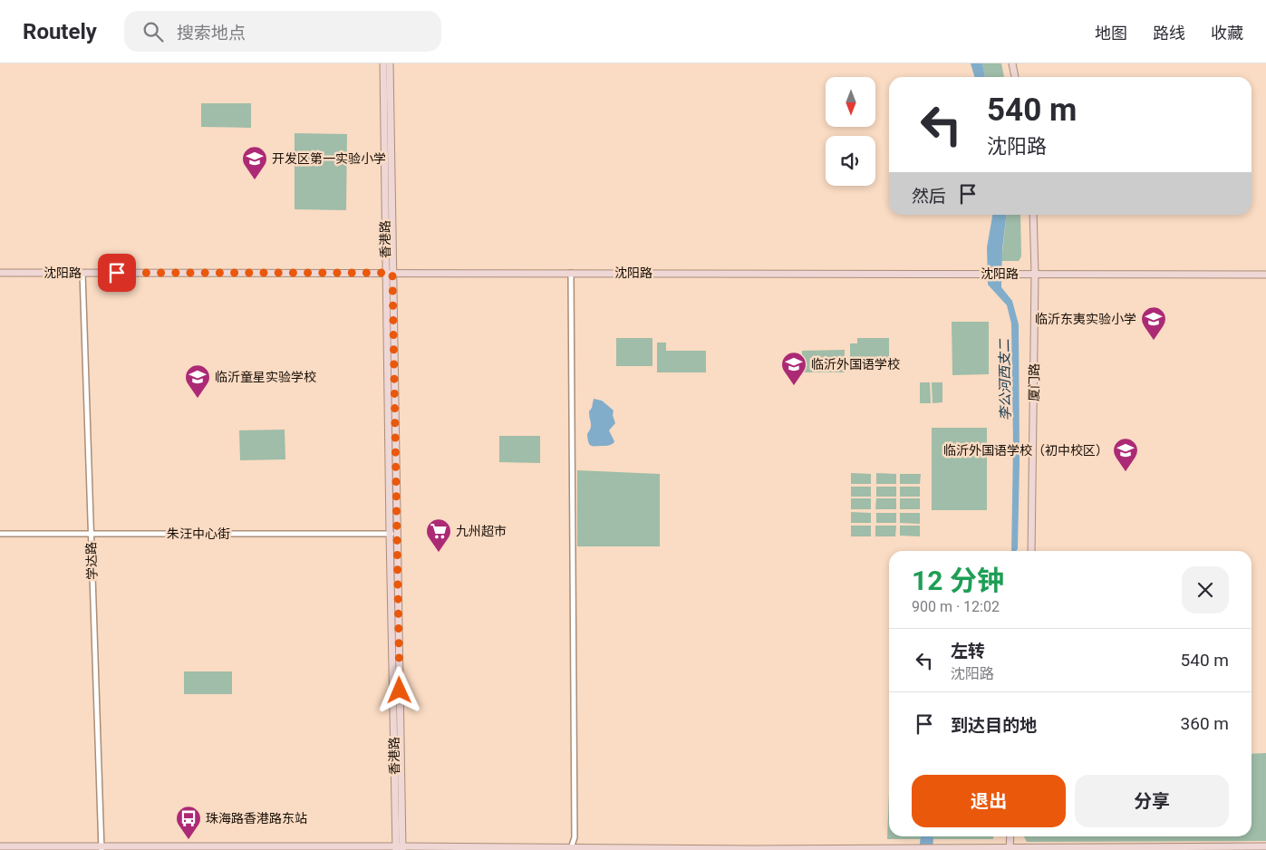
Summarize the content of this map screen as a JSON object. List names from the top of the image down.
{
  "streets": {
    "main road": ["香港路", "沈阳路", "厦门路"],
    "street": ["朱汪中心街", "学达路"]
  },
  "crossings": [
    ["香港路", "沈阳路"],
    ["香港路", "朱汪中心街"],
    ["沈阳路", "厦门路"],
    ["沈阳路", "学达路"],
    ["朱汪中心街", "学达路"]
  ],
  "water": ["李公河西支二"],
  "places": {
    "school or university": [
      "开发区第一实验小学",
      "临沂东夷实验小学",
      "临沂外国语学校",
      "临沂童星实验学校",
      "临沂外国语学校（初中校区）"
    ],
    "supermarket": ["九州超市"],
    "bus stop": ["珠海路香港路东站"]
  },
  "north": "bottom",
  "page": {
    "header": "Routely",
    "search": "搜索地点",
    "nav": ["地图", "路线", "收藏"],
    "turn": ["540 m", "沈阳路"],
    "then": "然后",
    "heading": ["12 分钟", "900 m · 12:02"],
    "list": [
      {
        "name": "左转",
        "note": "沈阳路",
        "value": "540 m"
      },
      {
        "name": "到达目的地",
        "value": "360 m"
      }
    ],
    "buttons": ["退出", "分享"]
  }
}
